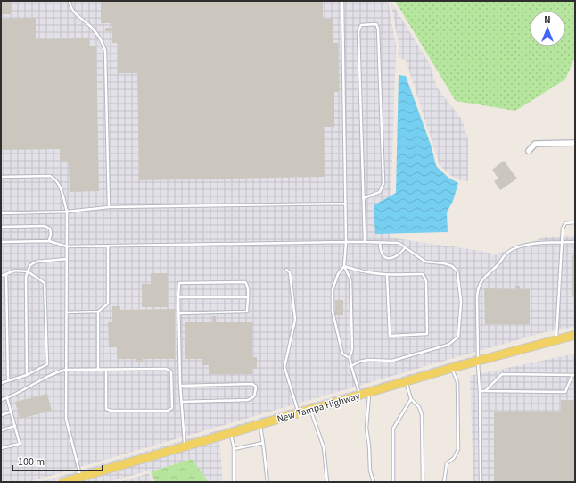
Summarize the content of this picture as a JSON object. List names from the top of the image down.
{
  "streets": {
    "main road": ["New Tampa Highway"]
  },
  "scale_bar": "100 m",
  "north": "top"
}
